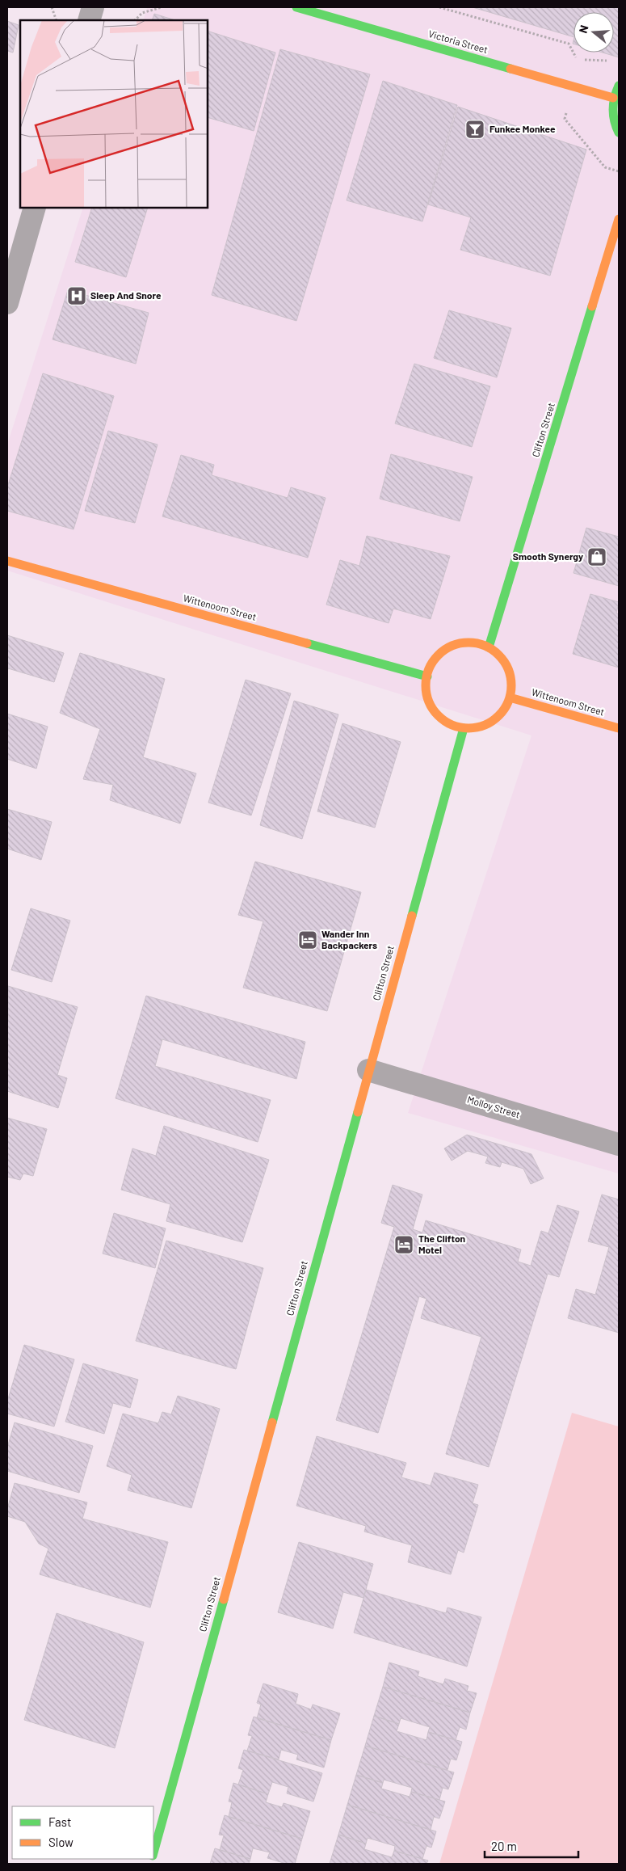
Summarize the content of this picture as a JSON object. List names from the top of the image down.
{
  "streets": {
    "street": [
      "Victoria Street",
      "Clifton Street",
      "Wittenoom Street",
      "Molloy Street"
    ]
  },
  "crossings": [
    ["Clifton Street", "Wittenoom Street"],
    ["Clifton Street", "Molloy Street"]
  ],
  "places": {
    "bar": ["Funkee Monkee"],
    "hospital": ["Sleep And Snore"],
    "shop": ["Smooth Synergy"],
    "hotel": ["Wander Inn Backpackers", "The Clifton Motel"]
  },
  "legend": ["Fast", "Slow"],
  "scale_bar": "20 m",
  "north": "left"
}
